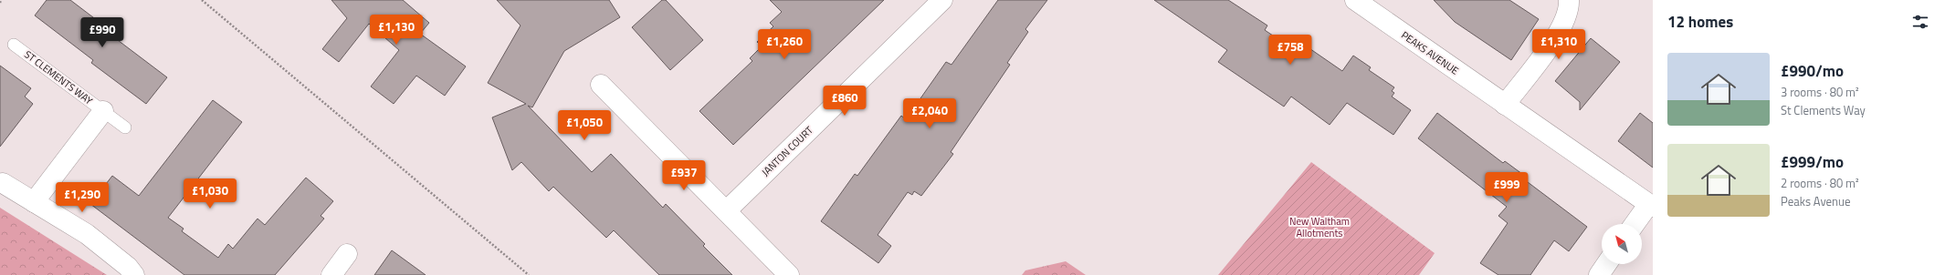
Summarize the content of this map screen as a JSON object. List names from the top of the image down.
{
  "streets": {
    "street": ["PEAKS AVENUE", "ST CLEMENTS WAY", "JANTON COURT"]
  },
  "parks": ["New Waltham Allotments"],
  "north": "top left",
  "page": {
    "heading": "12 homes",
    "price": [
      "£1,130",
      "£990",
      "£1,260",
      "£1,310",
      "£758",
      "£860",
      "£2,040",
      "£1,050",
      "£937",
      "£999",
      "£1,030",
      "£1,290"
    ],
    "list": [
      {
        "name": "£990/mo",
        "note": "3 rooms · 80 m² · St Clements Way"
      },
      {
        "name": "£999/mo",
        "note": "2 rooms · 80 m² · Peaks Avenue"
      }
    ]
  }
}
